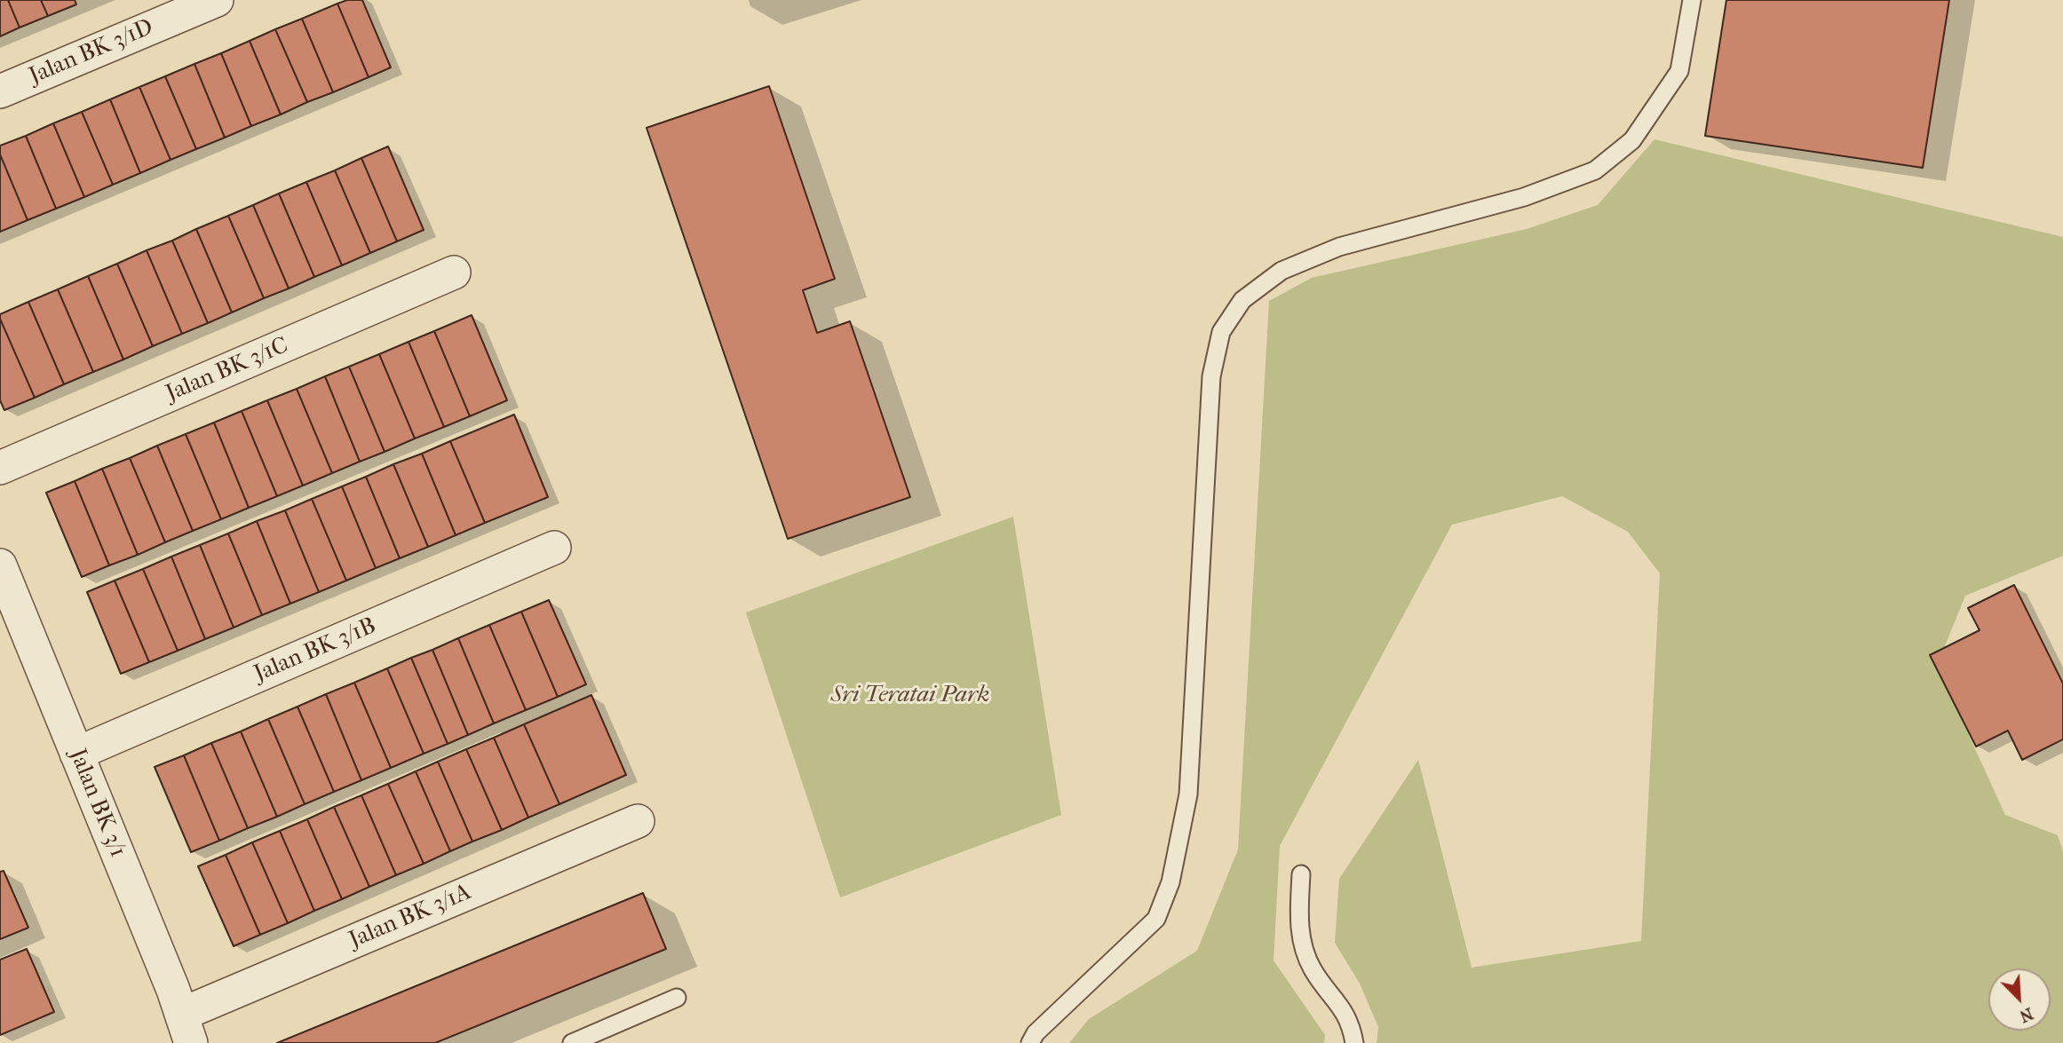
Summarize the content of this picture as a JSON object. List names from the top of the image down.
{
  "streets": {
    "street": [
      "Jalan BK 3/1D",
      "Jalan BK 3/1C",
      "Jalan BK 3/1B",
      "Jalan BK 3/1",
      "Jalan BK 3/1A"
    ]
  },
  "crossings": [
    ["Jalan BK 3/1B", "Jalan BK 3/1"],
    ["Jalan BK 3/1", "Jalan BK 3/1A"]
  ],
  "parks": ["Sri Teratai Park"],
  "north": "bottom right"
}
